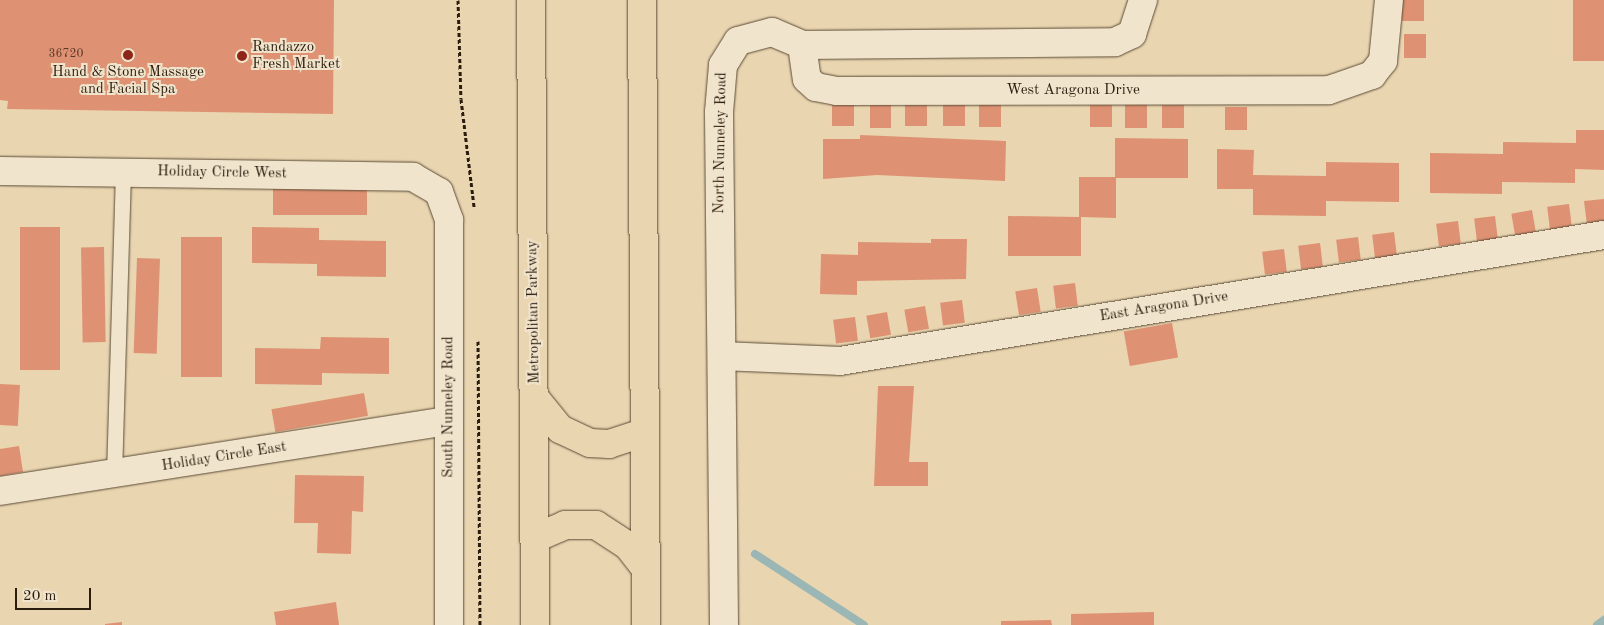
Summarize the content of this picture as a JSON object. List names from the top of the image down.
{
  "streets": {
    "main road": ["Metropolitan Parkway"],
    "street": [
      "West Aragona Drive",
      "North Nunneley Road",
      "Holiday Circle West",
      "East Aragona Drive",
      "South Nunneley Road",
      "Holiday Circle East"
    ]
  },
  "crossings": [
    ["West Aragona Drive", "North Nunneley Road"],
    ["North Nunneley Road", "East Aragona Drive"],
    ["Holiday Circle West", "South Nunneley Road"],
    ["South Nunneley Road", "Holiday Circle East"]
  ],
  "places": ["Hand & Stone Massage and Facial Spa", "Randazzo Fresh Market"],
  "house_numbers": ["36720"],
  "scale_bar": "20 m"
}
